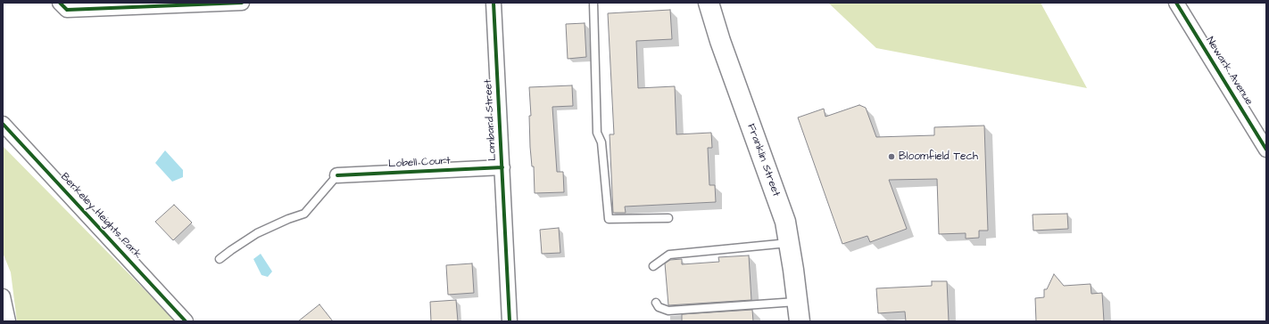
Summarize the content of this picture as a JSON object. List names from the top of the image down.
{
  "streets": {
    "main road": ["Franklin Street"],
    "street": [
      "Newark Avenue",
      "Lombard Street",
      "Lobell Court",
      "Berkeley Heights Park"
    ]
  },
  "crossings": [
    ["Lombard Street", "Lobell Court"]
  ],
  "places": ["Bloomfield Tech"]
}
